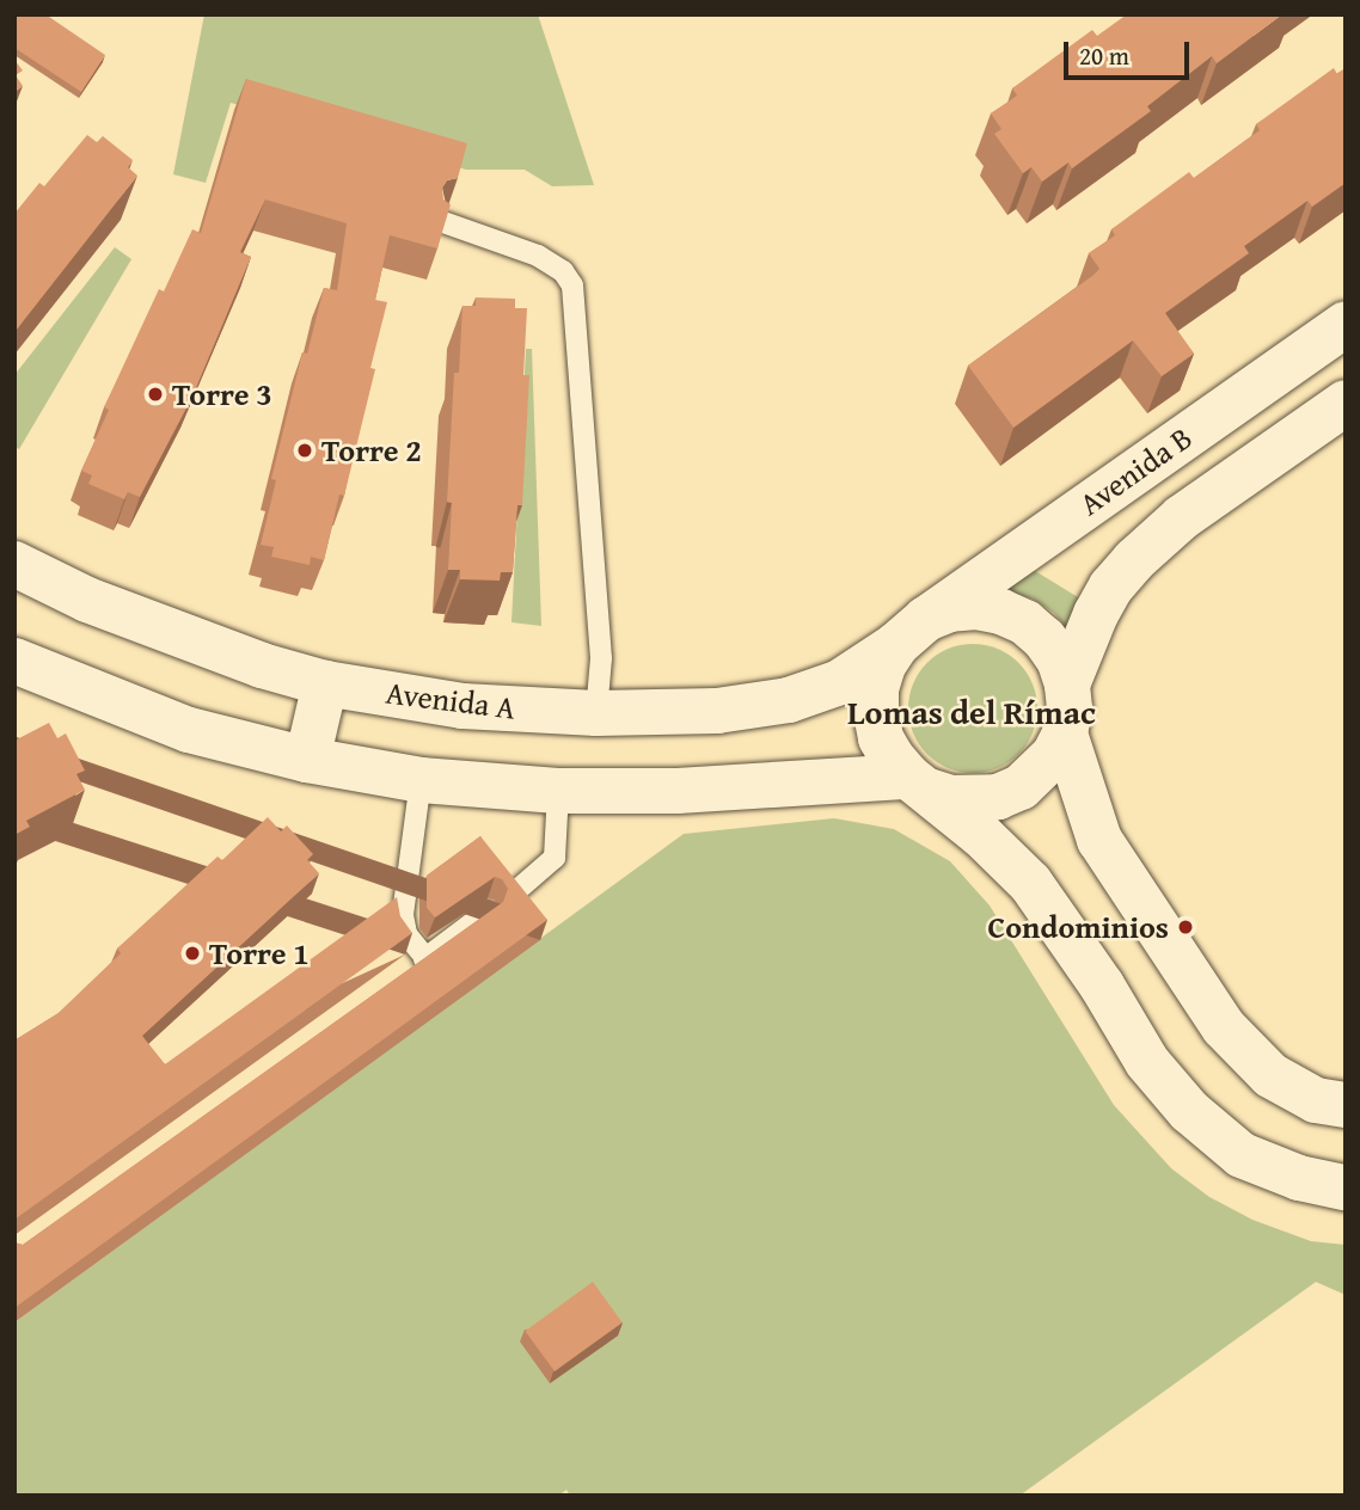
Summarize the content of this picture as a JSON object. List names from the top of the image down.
{
  "streets": {
    "main road": ["Avenida B", "Avenida A"]
  },
  "crossings": [
    ["Avenida B", "Avenida A"]
  ],
  "districts": ["Lomas del Rímac"],
  "places": [
    "Torre 3",
    "Torre 2",
    "Condominios",
    "Torre 1"
  ],
  "scale_bar": "20 m"
}
